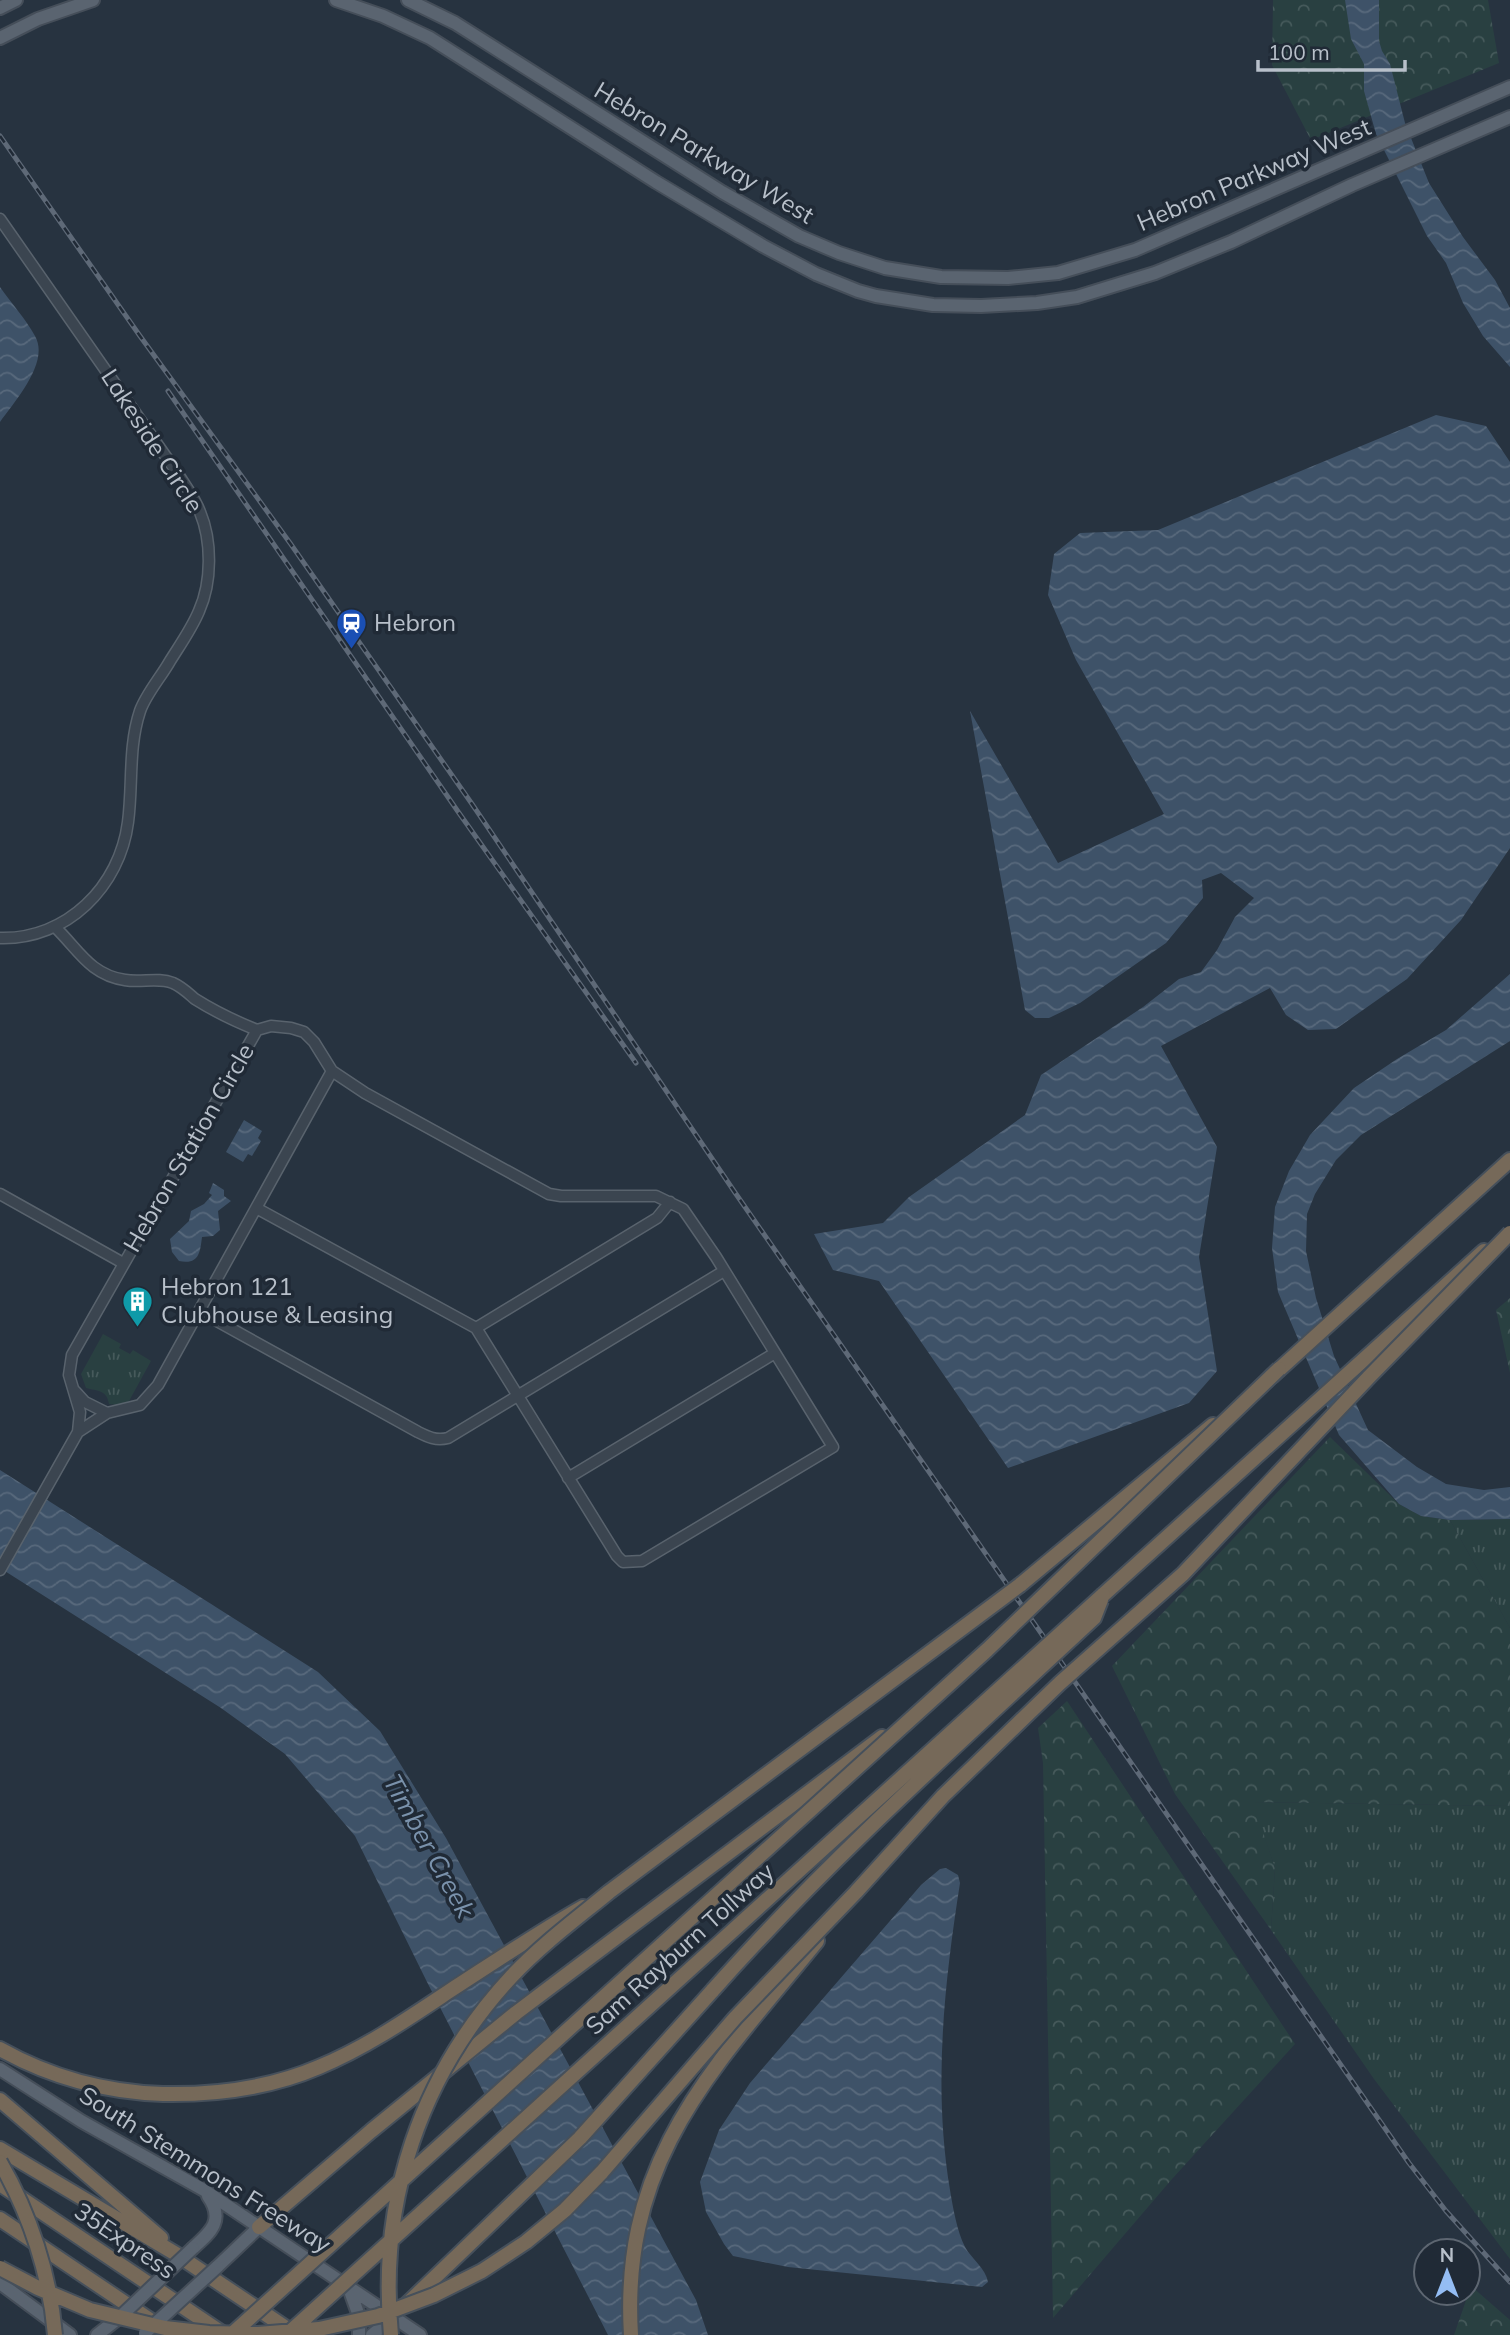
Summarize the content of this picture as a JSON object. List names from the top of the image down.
{
  "streets": {
    "highway": ["Sam Rayburn Tollway", "35Express"],
    "main road": ["Hebron Parkway West", "South Stemmons Freeway"],
    "street": ["Lakeside Circle", "Hebron Station Circle"]
  },
  "water": ["Timber Creek"],
  "places": {
    "station": ["Hebron"],
    "building": ["Hebron 121 Clubhouse & Leasing"]
  },
  "scale_bar": "100 m",
  "north": "top"
}
